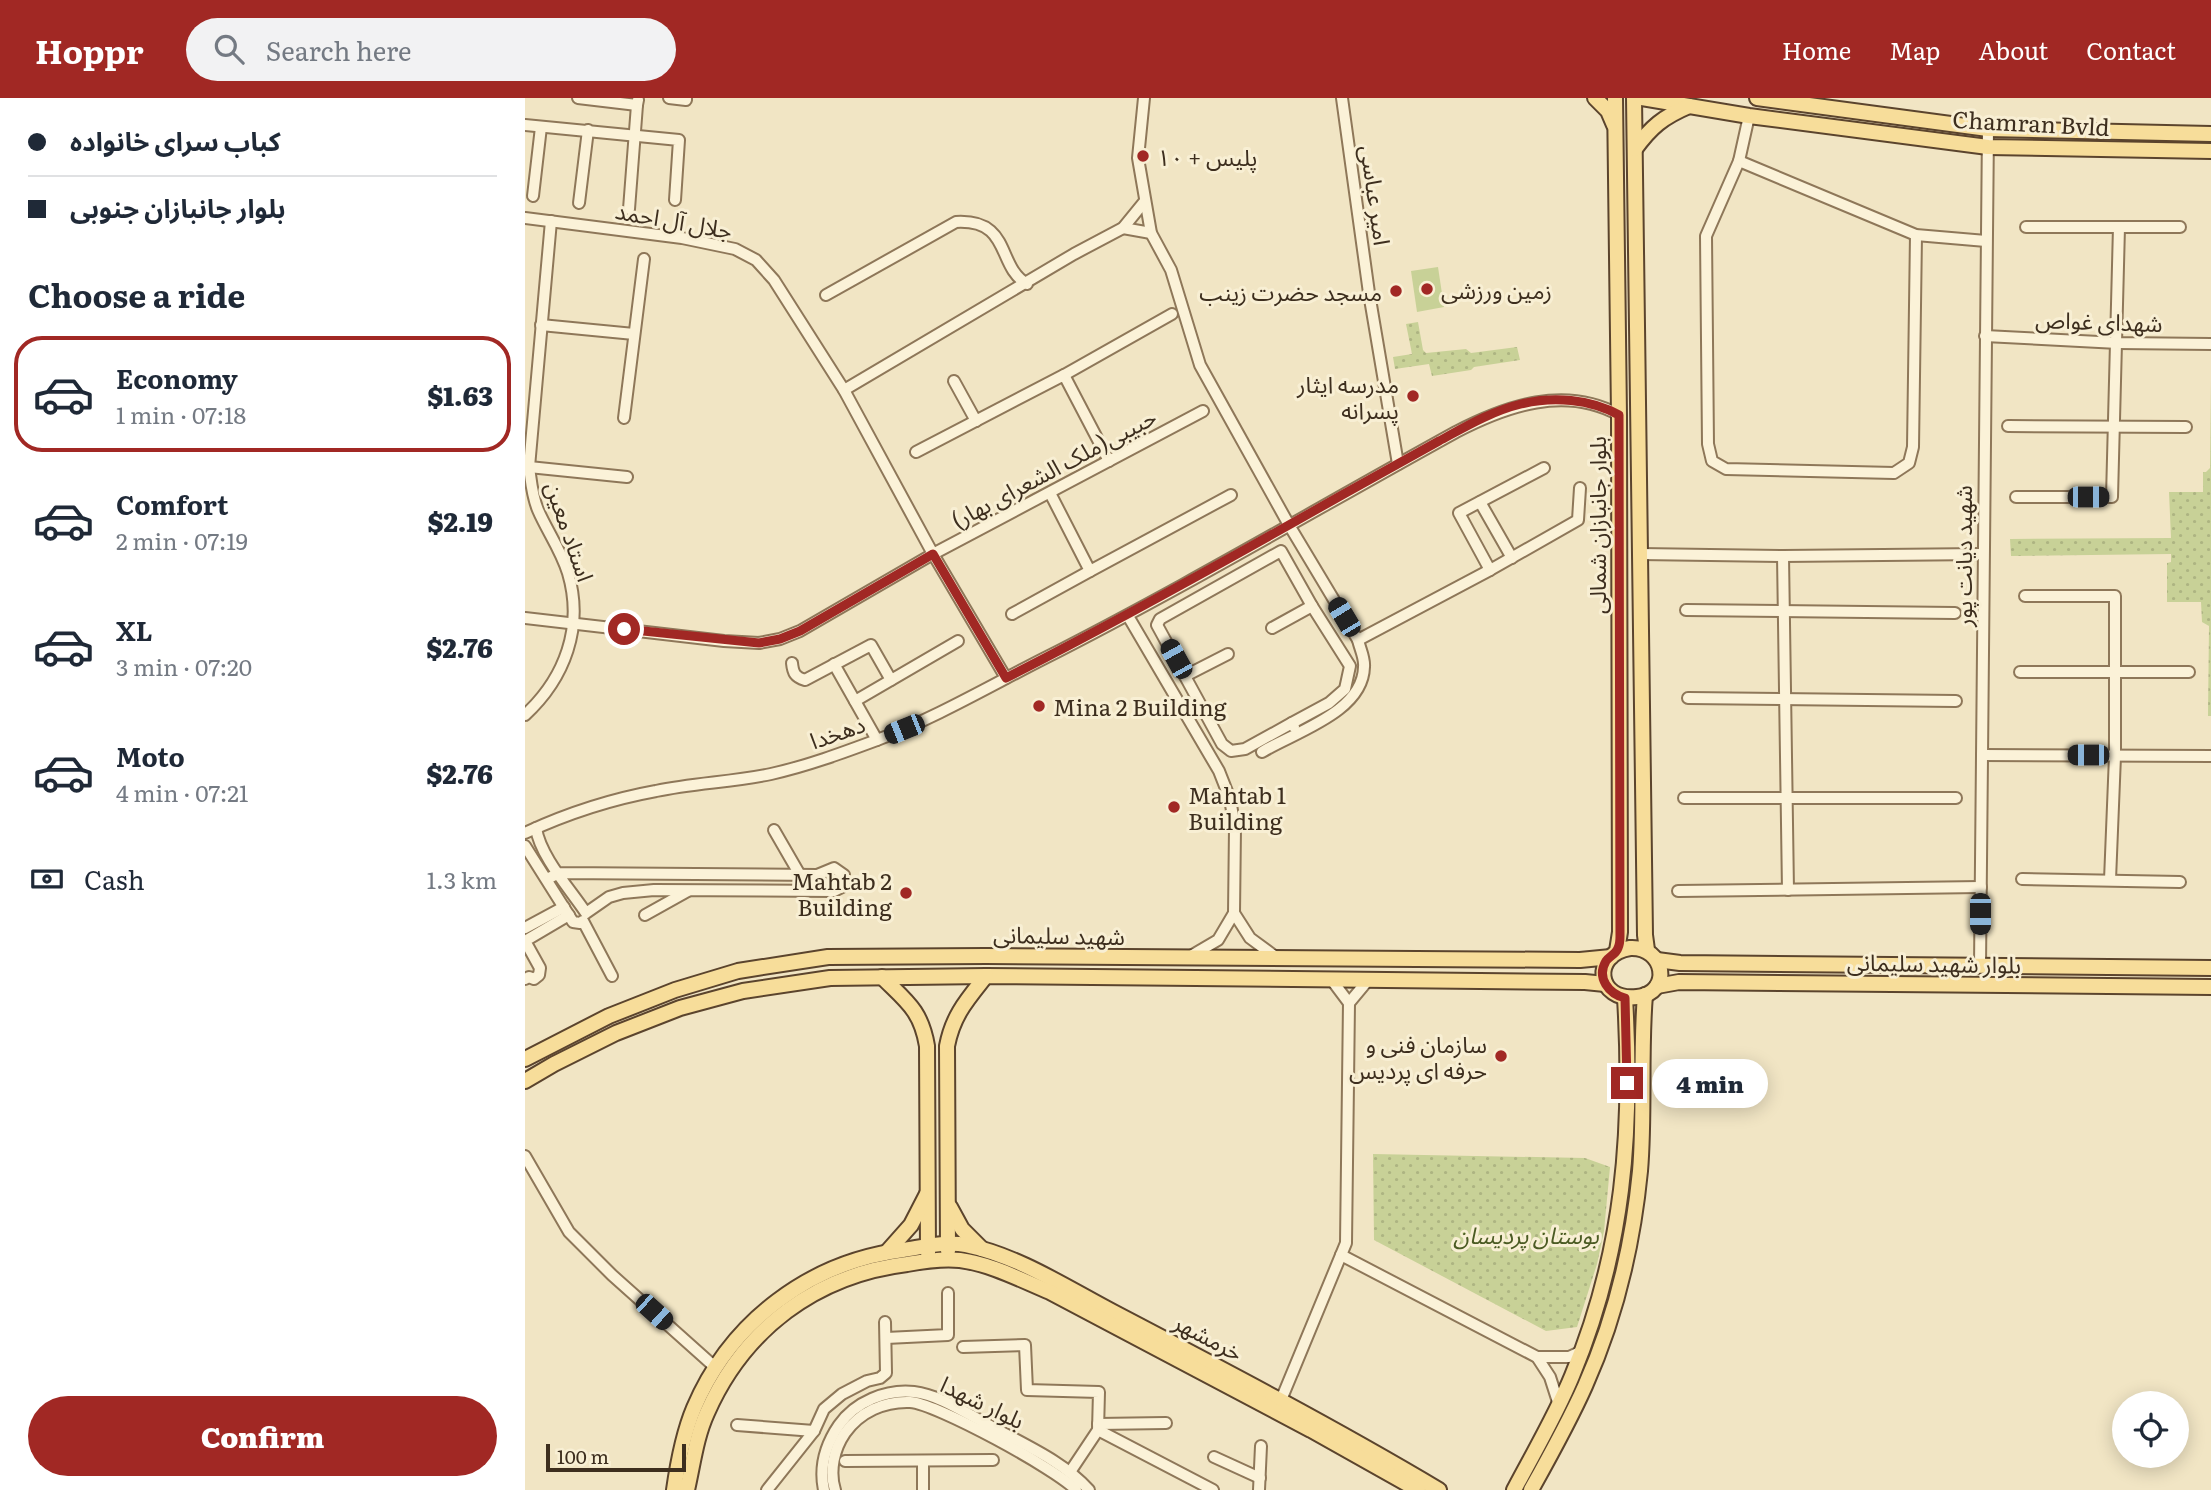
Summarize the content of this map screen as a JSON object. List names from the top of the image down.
{
  "streets": {
    "main road": [
      "Chamran Bvld",
      "بلوار جانبازان شمالی",
      "شهید سلیمانی",
      "بلوار شهید سلیمانی",
      "خرمشهر"
    ],
    "street": [
      "امیر عباسی",
      "جلال آل احمد",
      "شهدای غواص",
      "حبیبی(ملک الشعرای بهار)",
      "استاد معین",
      "شهید دیانت پور",
      "دهخدا",
      "بلوار شهدا"
    ]
  },
  "crossings": [
    ["Chamran Bvld", "شهید دیانت پور"],
    ["امیر عباسی", "دهخدا"],
    ["جلال آل احمد", "حبیبی(ملک الشعرای بهار)"],
    ["جلال آل احمد", "استاد معین"],
    ["جلال آل احمد", "دهخدا"],
    ["شهدای غواص", "شهید دیانت پور"],
    ["حبیبی(ملک الشعرای بهار)", "استاد معین"],
    ["بلوار جانبازان شمالی", "دهخدا"],
    ["بلوار جانبازان شمالی", "شهید سلیمانی"],
    ["بلوار جانبازان شمالی", "بلوار شهید سلیمانی"],
    ["شهید دیانت پور", "بلوار شهید سلیمانی"],
    ["شهید سلیمانی", "بلوار شهید سلیمانی"]
  ],
  "parks": ["بوستان پردیسان"],
  "places": [
    "پلیس + ۱۰",
    "زمین ورزشی",
    "مسجد حضرت زینب",
    "مدرسه ایثار پسرانه",
    "Mina 2 Building",
    "Mahtab 1 Building",
    "Mahtab 2 Building",
    "سازمان فنی و حرفه ای پردیس"
  ],
  "scale_bar": "100 m",
  "page": {
    "header": "Hoppr",
    "search": "Search here",
    "nav": [
      "Home",
      "Map",
      "About",
      "Contact"
    ],
    "banner": ["کباب سرای خانواده", "بلوار جانبازان جنوبی"],
    "heading": "Choose a ride",
    "list": [
      {
        "name": "Economy",
        "note": "1 min · 07:18",
        "value": "$1.63"
      },
      {
        "name": "Comfort",
        "note": "2 min · 07:19",
        "value": "$2.19"
      },
      {
        "name": "XL",
        "note": "3 min · 07:20",
        "value": "$2.76"
      },
      {
        "name": "Moto",
        "note": "4 min · 07:21",
        "value": "$2.76"
      }
    ],
    "pay": ["Cash", "1.3 km"],
    "bubble": "4 min",
    "buttons": "Confirm",
    "scale": "100 m"
  }
}
